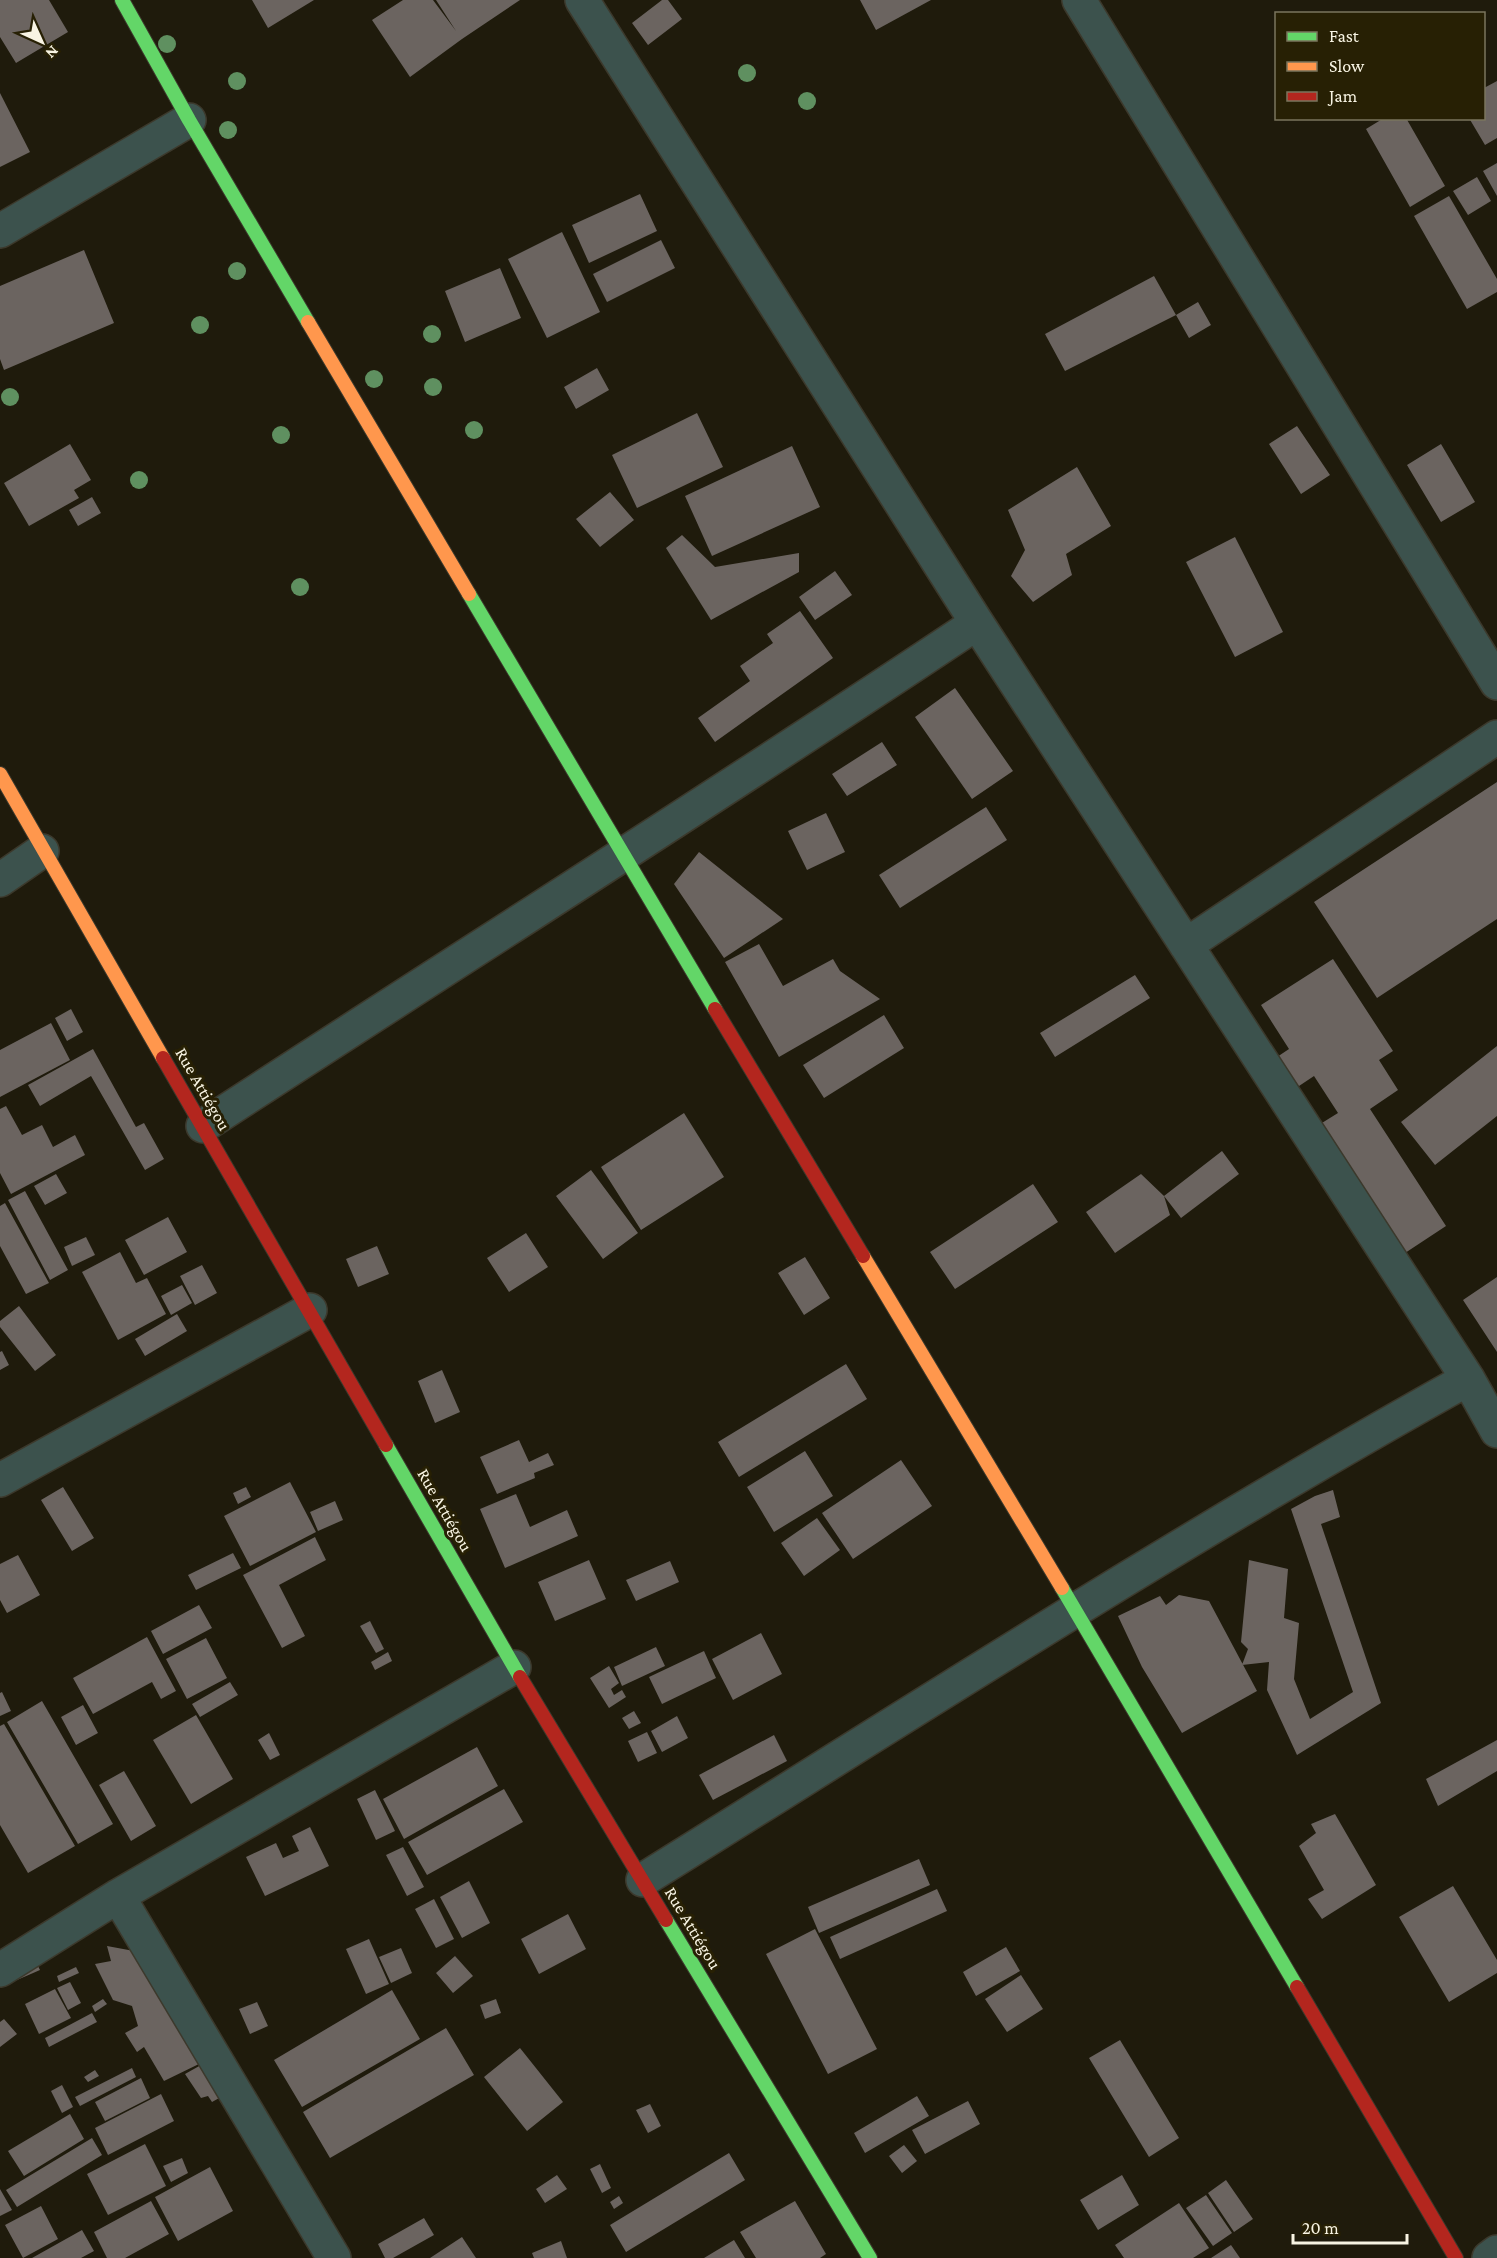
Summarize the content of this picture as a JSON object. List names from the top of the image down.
{
  "streets": {
    "street": ["Rue Attiégou"]
  },
  "legend": ["Fast", "Slow", "Jam"],
  "scale_bar": "20 m",
  "north": "bottom right"
}
